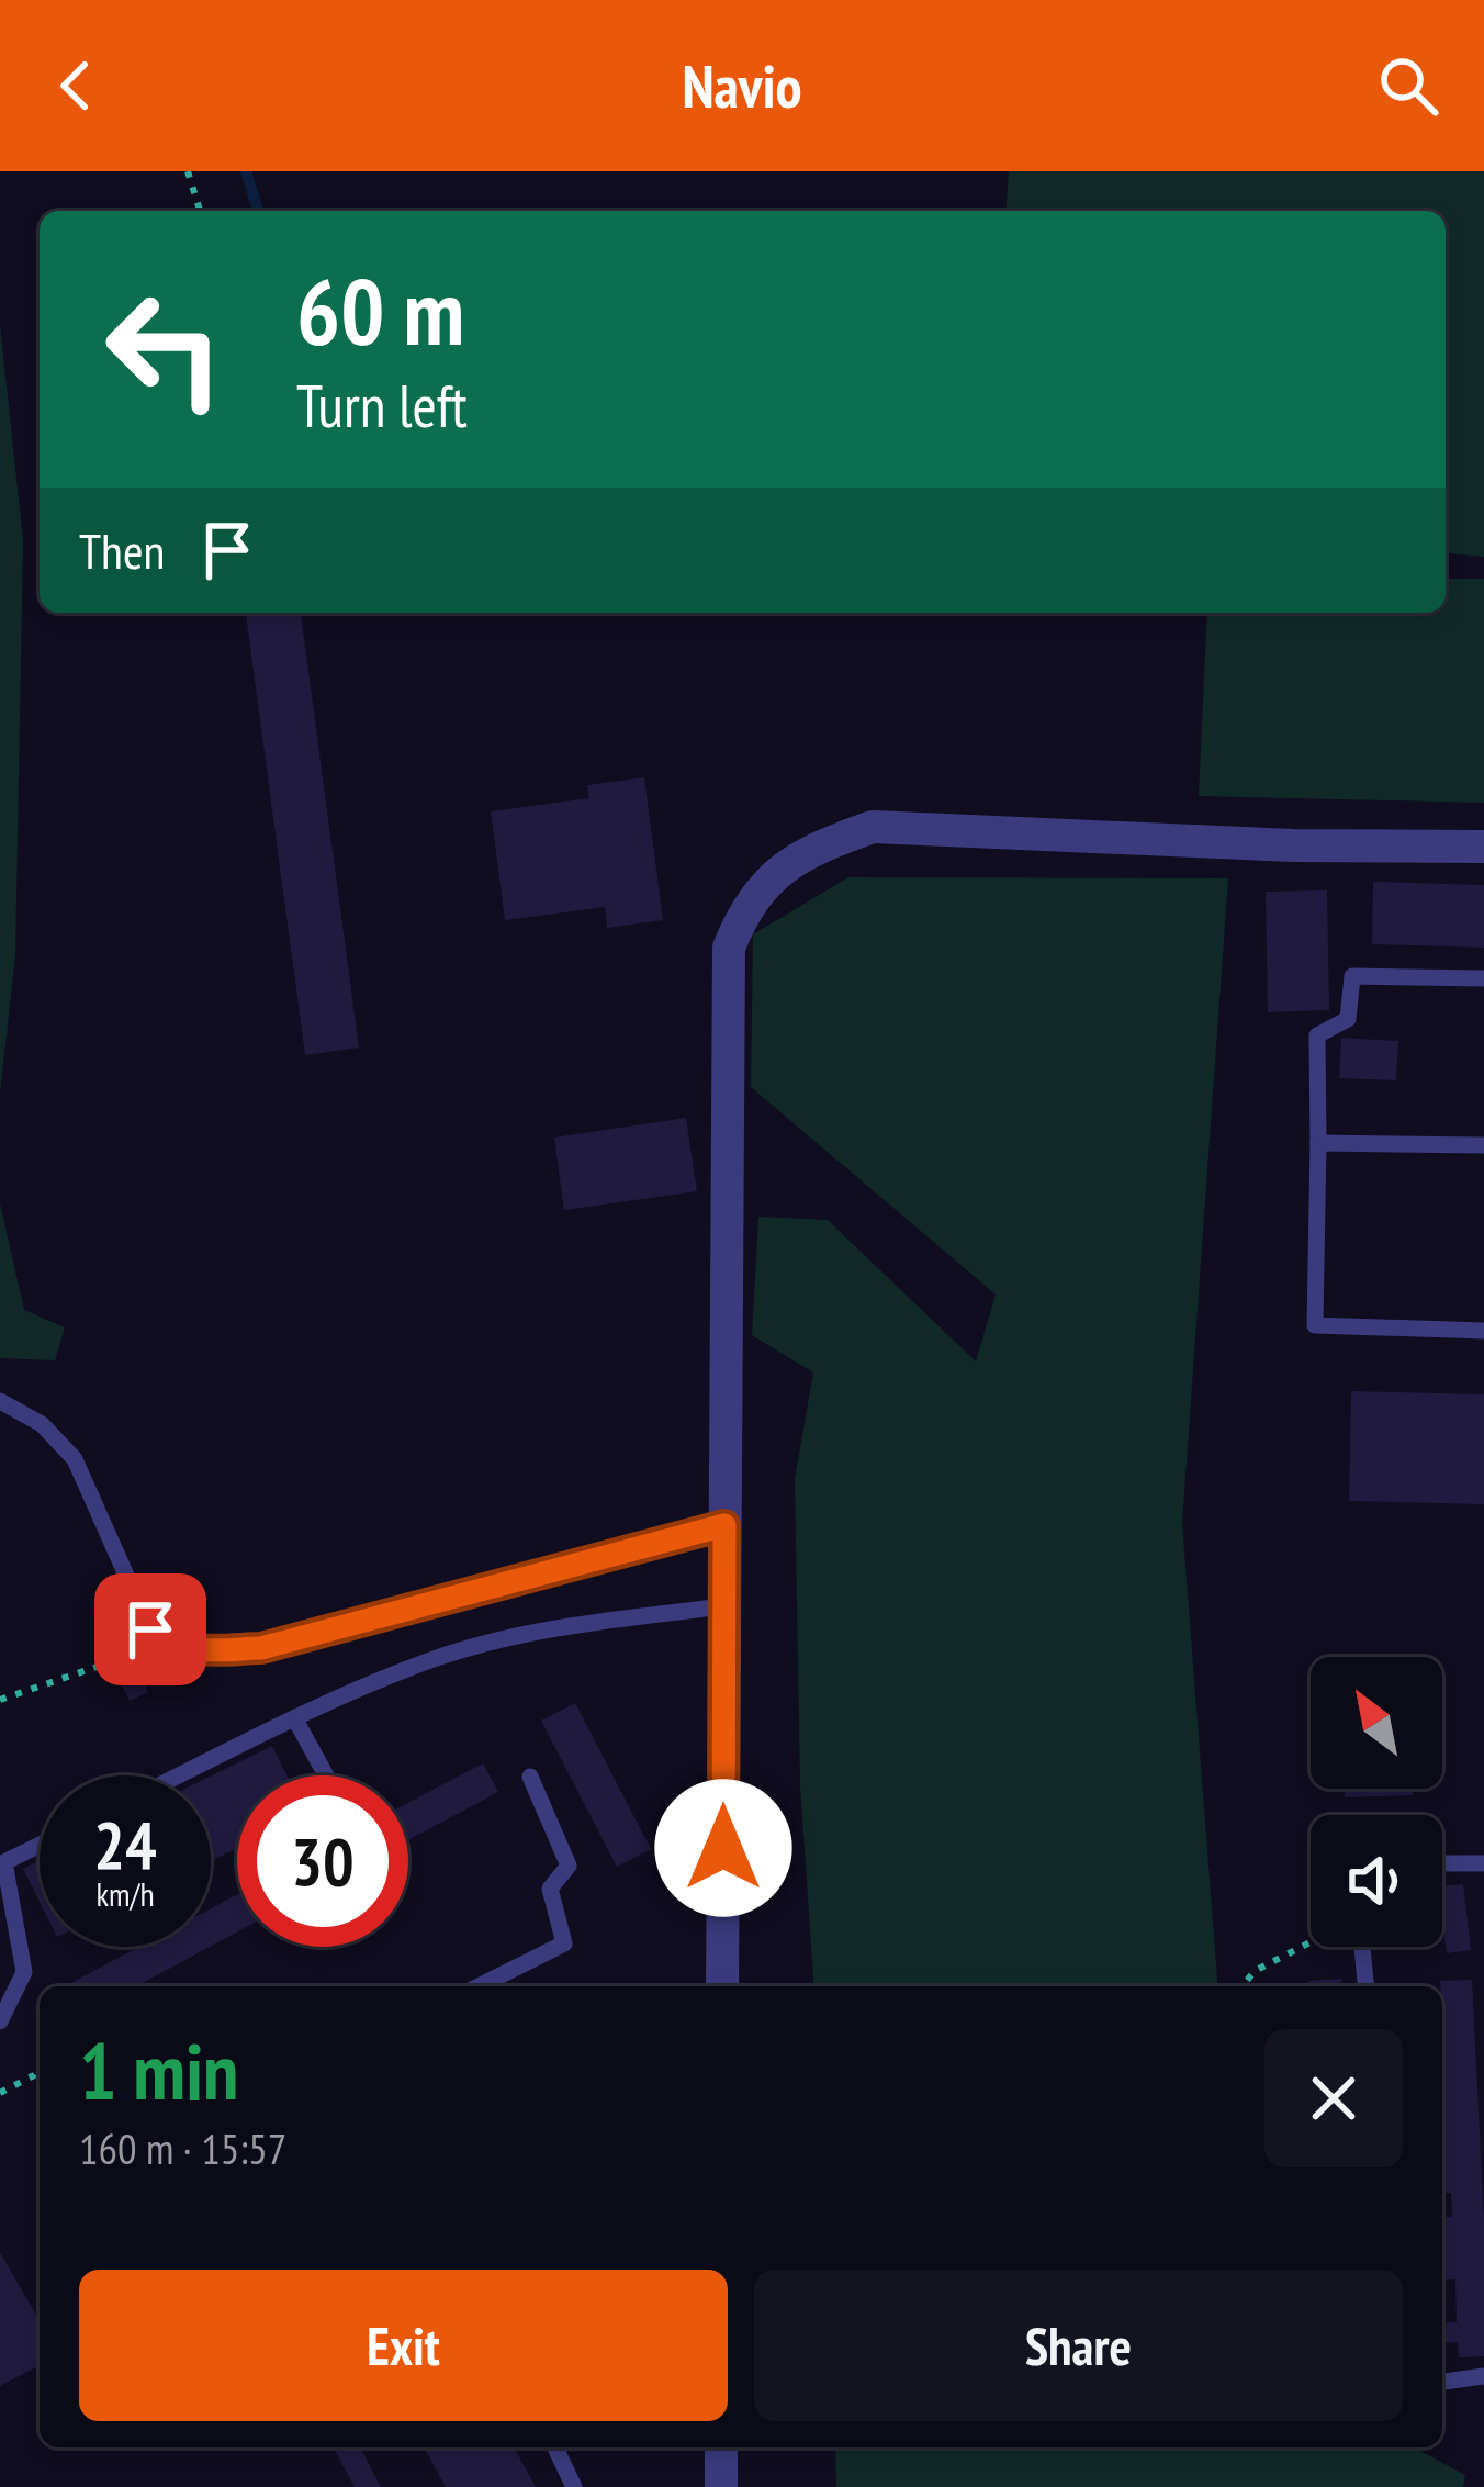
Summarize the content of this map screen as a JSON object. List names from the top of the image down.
{
  "north": "top left",
  "page": {
    "header": "Navio",
    "turn": ["60 m", "Turn left"],
    "then": "Then",
    "speed": "24 km/h",
    "limit": "30",
    "heading": ["1 min", "160 m · 15:57"],
    "buttons": ["Exit", "Share"]
  }
}
